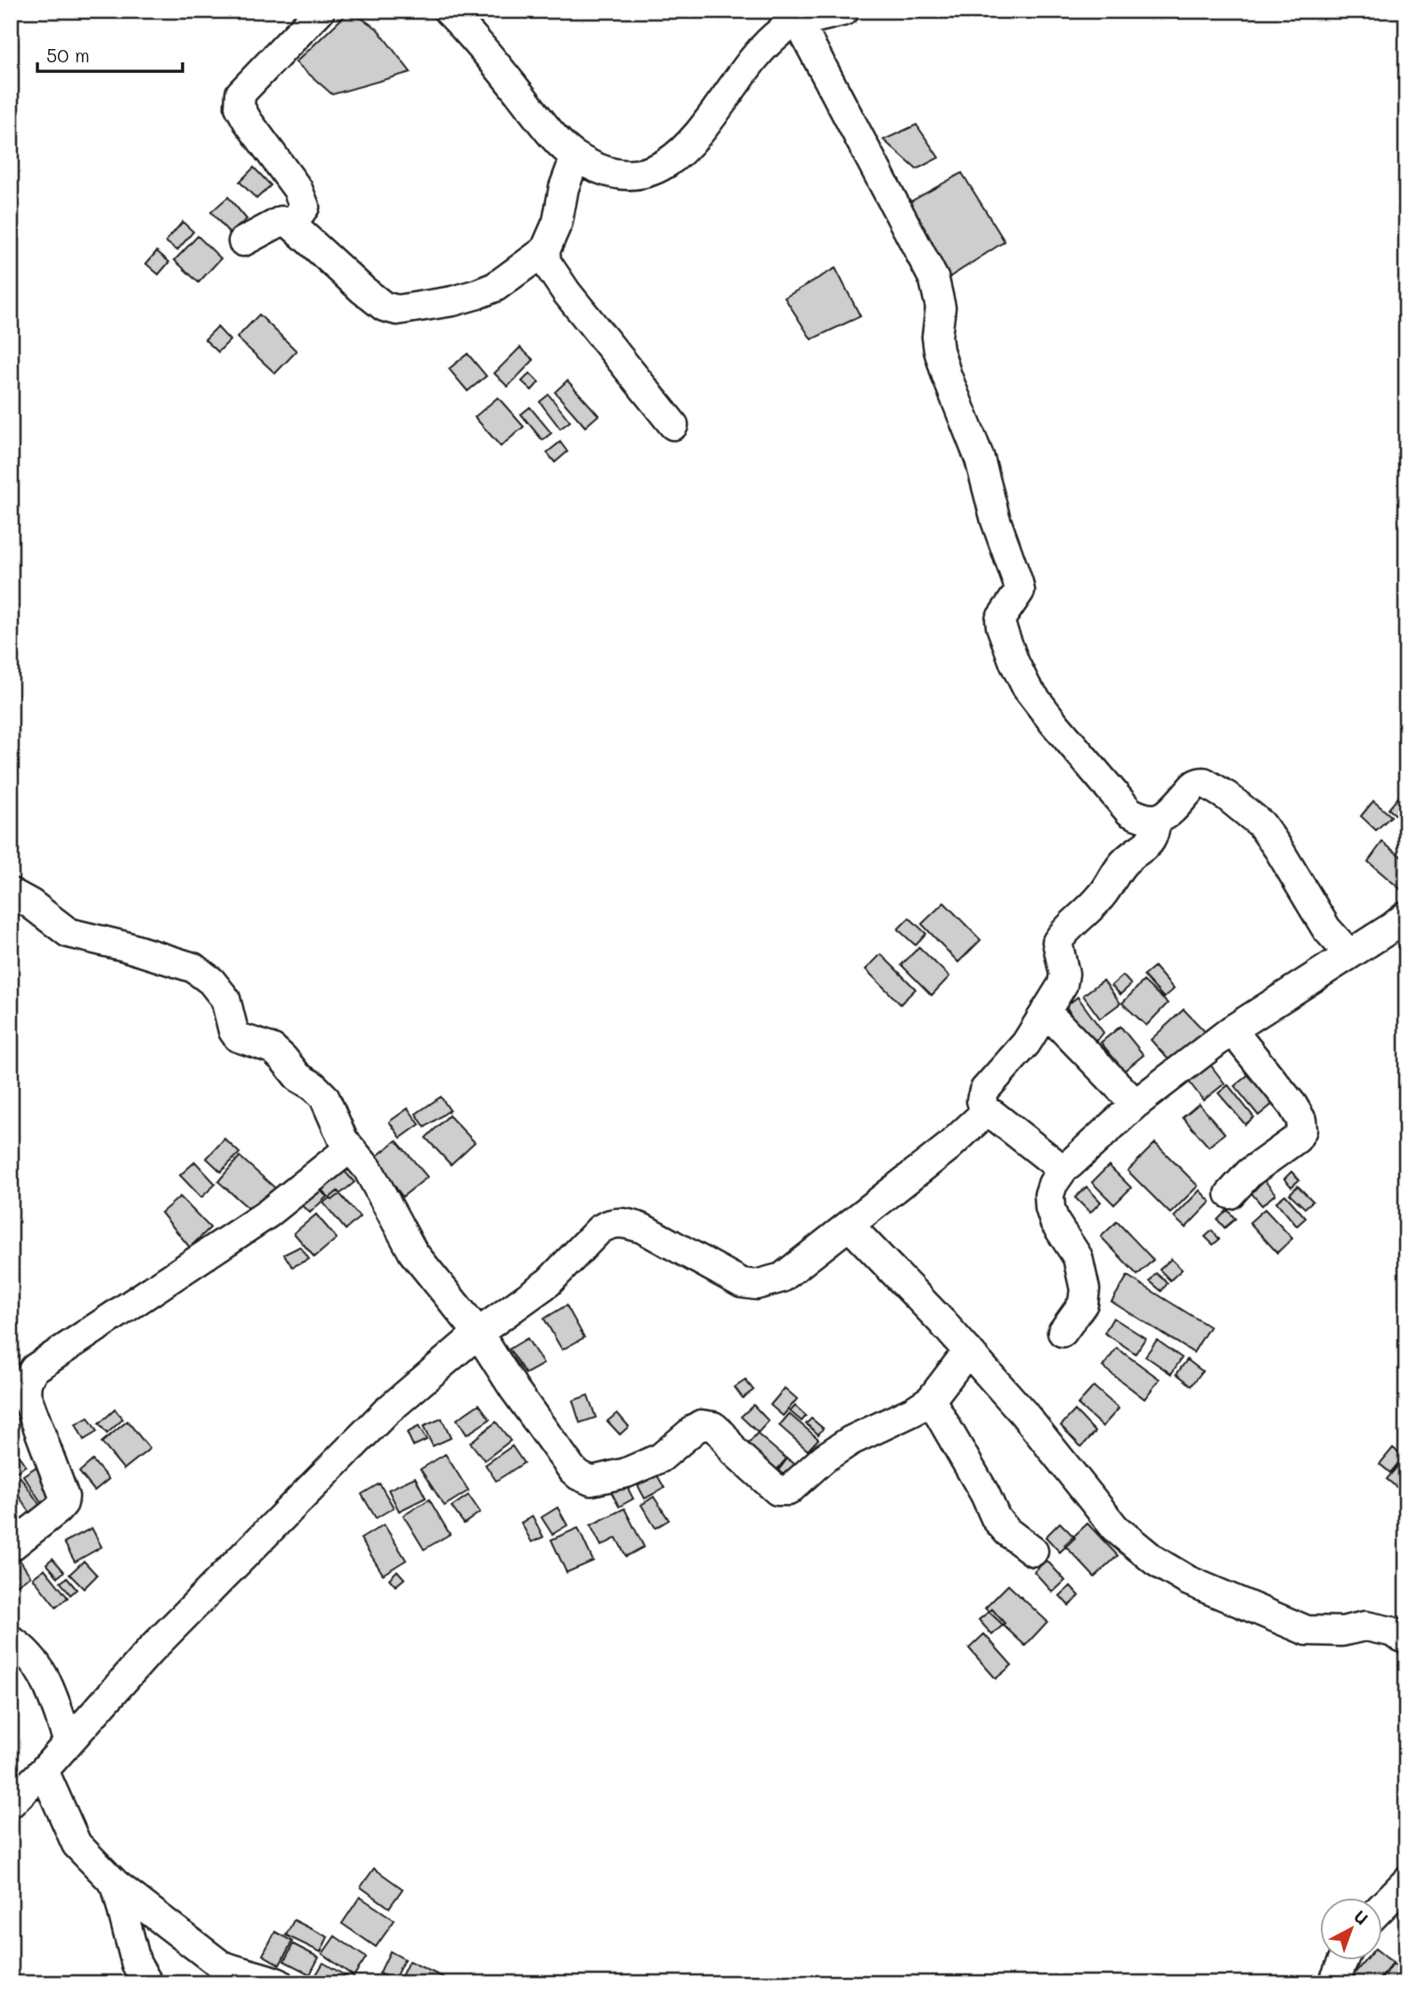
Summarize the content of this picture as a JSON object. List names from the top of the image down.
{
  "scale_bar": "50 m",
  "north": "top right"
}
